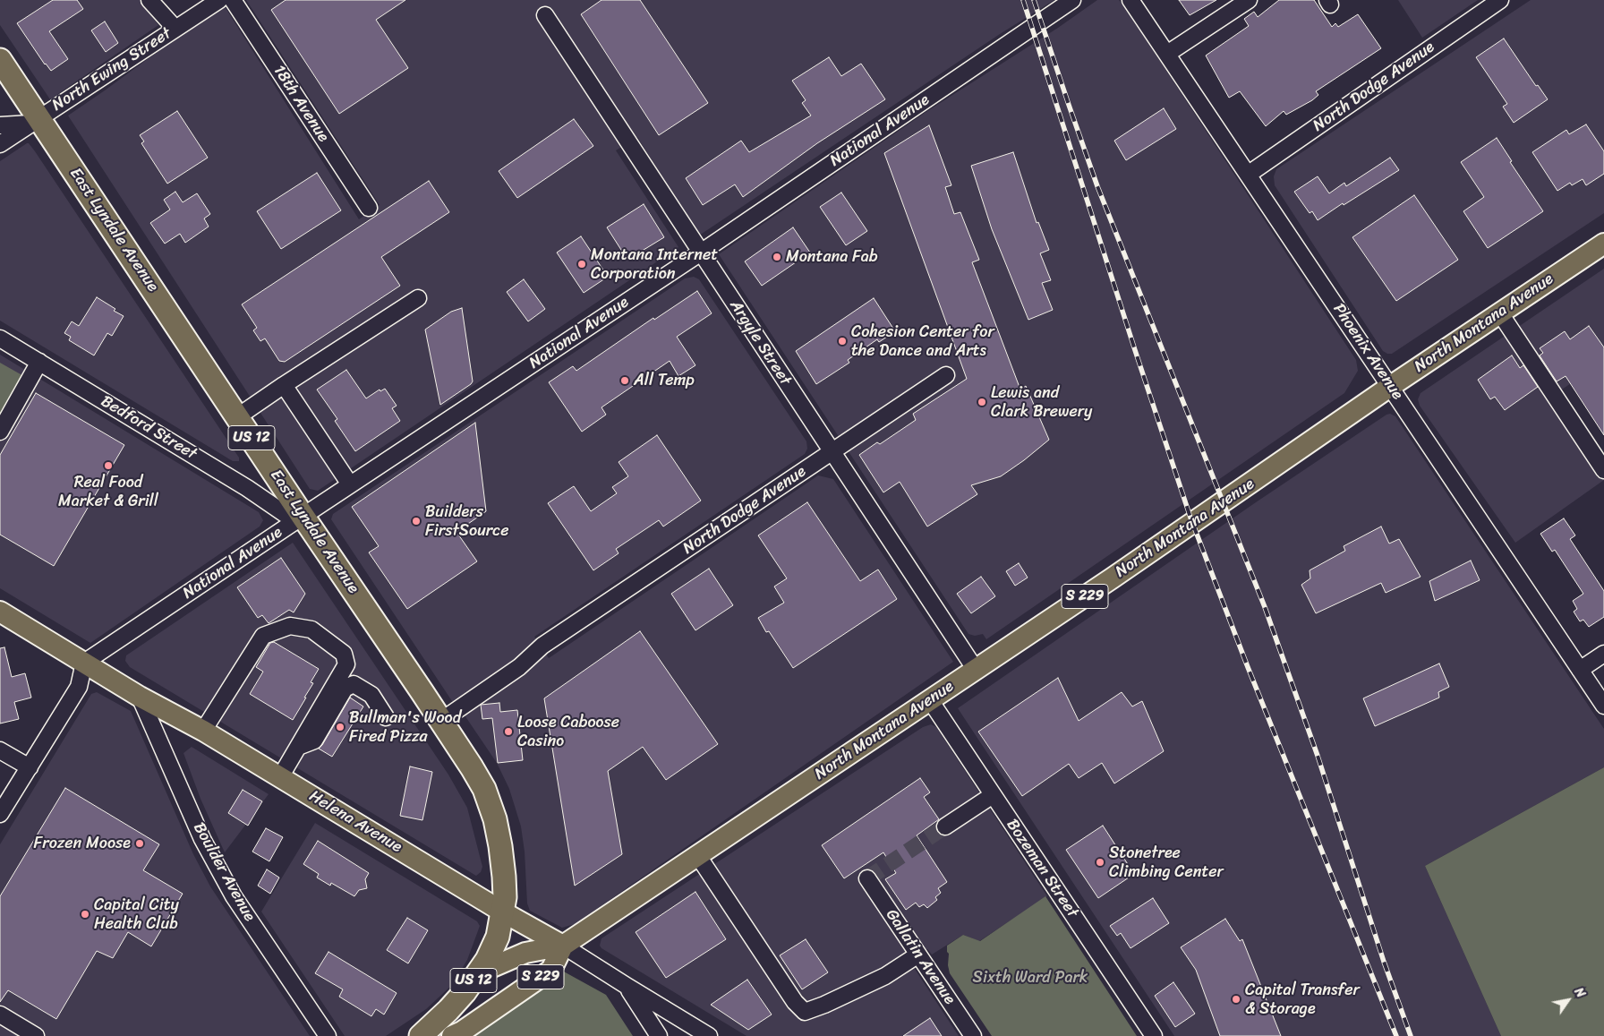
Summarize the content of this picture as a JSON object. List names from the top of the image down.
{
  "streets": {
    "highway": ["East Lyndale Avenue", "North Montana Avenue", "US 12"],
    "main road": ["S 229", "Helena Avenue"],
    "street": [
      "North Ewing Street",
      "North Dodge Avenue",
      "18th Avenue",
      "National Avenue",
      "Argyle Street",
      "Phoenix Avenue",
      "Bedford Street",
      "Bozeman Street",
      "Boulder Avenue",
      "Gallatin Avenue"
    ]
  },
  "crossings": [
    ["North Ewing Street", "East Lyndale Avenue"],
    ["North Dodge Avenue", "East Lyndale Avenue"],
    ["North Dodge Avenue", "Argyle Street"],
    ["North Dodge Avenue", "Phoenix Avenue"],
    ["National Avenue", "East Lyndale Avenue"],
    ["National Avenue", "Argyle Street"],
    ["National Avenue", "Bedford Street"],
    ["National Avenue", "Helena Avenue"],
    ["East Lyndale Avenue", "North Montana Avenue"],
    ["East Lyndale Avenue", "Bedford Street"],
    ["East Lyndale Avenue", "Helena Avenue"],
    ["North Montana Avenue", "Argyle Street"],
    ["North Montana Avenue", "Phoenix Avenue"],
    ["North Montana Avenue", "S 229"],
    ["North Montana Avenue", "Helena Avenue"],
    ["North Montana Avenue", "Bozeman Street"],
    ["S 229", "Helena Avenue"],
    ["Helena Avenue", "Boulder Avenue"]
  ],
  "parks": ["Sixth Ward Park"],
  "places": [
    "Montana Fab",
    "Montana Internet Corporation",
    "Cohesion Center for the Dance and Arts",
    "All Temp",
    "Lewis and Clark Brewery",
    "Real Food Market & Grill",
    "Builders FirstSource",
    "Bullman's Wood Fired Pizza",
    "Loose Caboose Casino",
    "Frozen Moose",
    "Stonetree Climbing Center",
    "Capital City Health Club",
    "Capital Transfer & Storage"
  ],
  "north": "top right"
}
